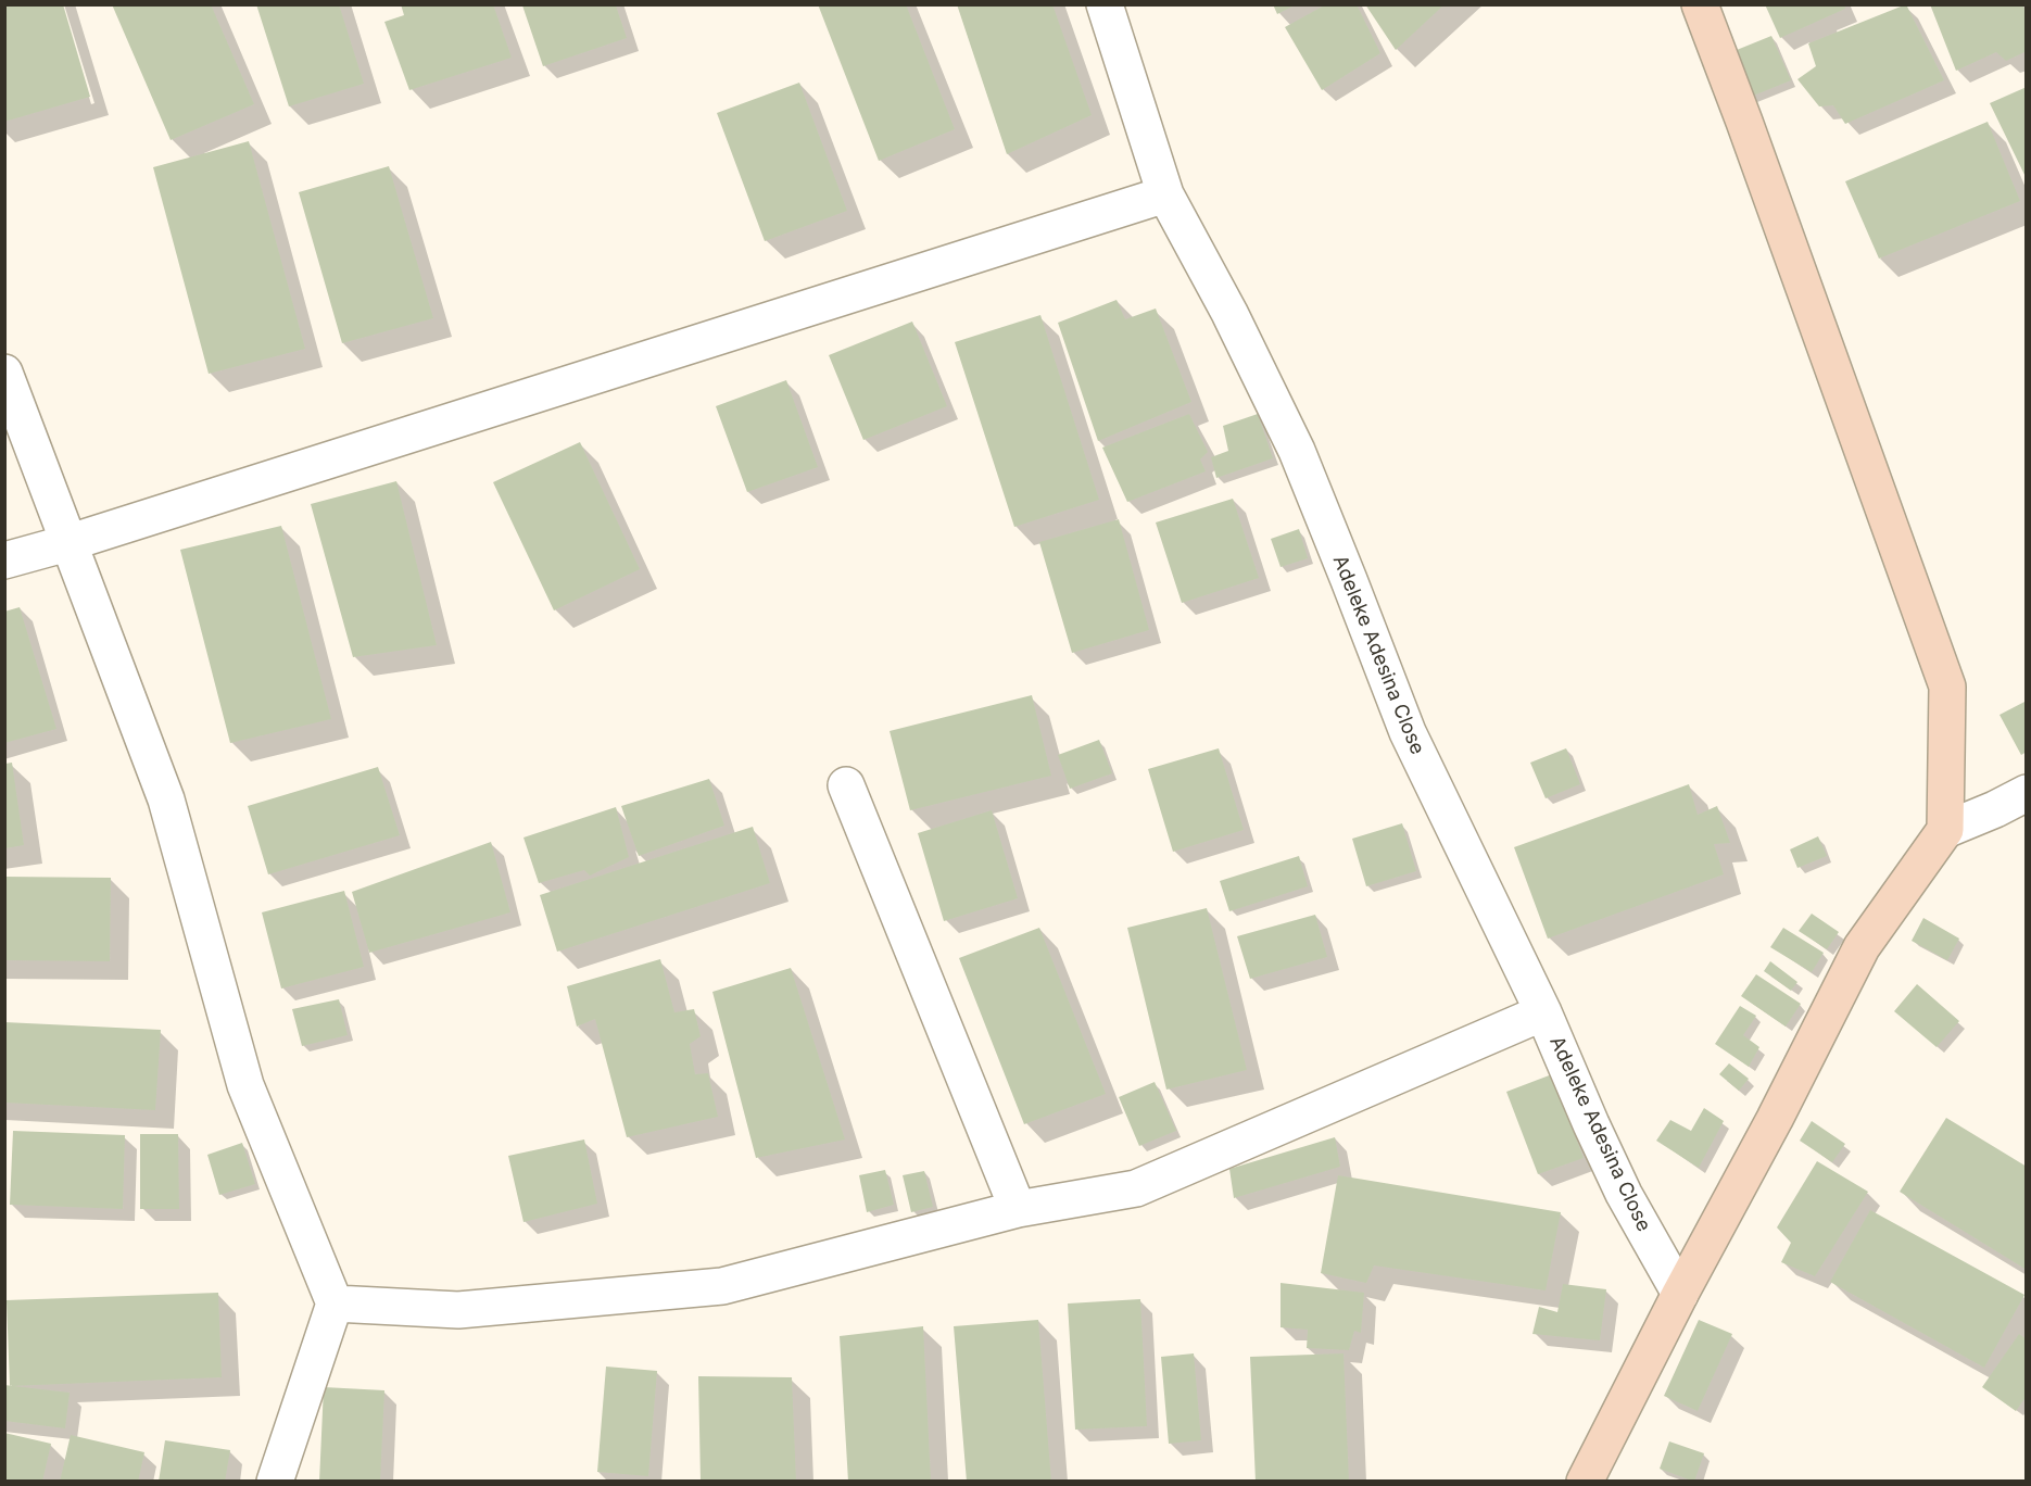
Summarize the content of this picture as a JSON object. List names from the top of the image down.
{
  "streets": {
    "street": ["Adeleke Adesina Close"]
  }
}
